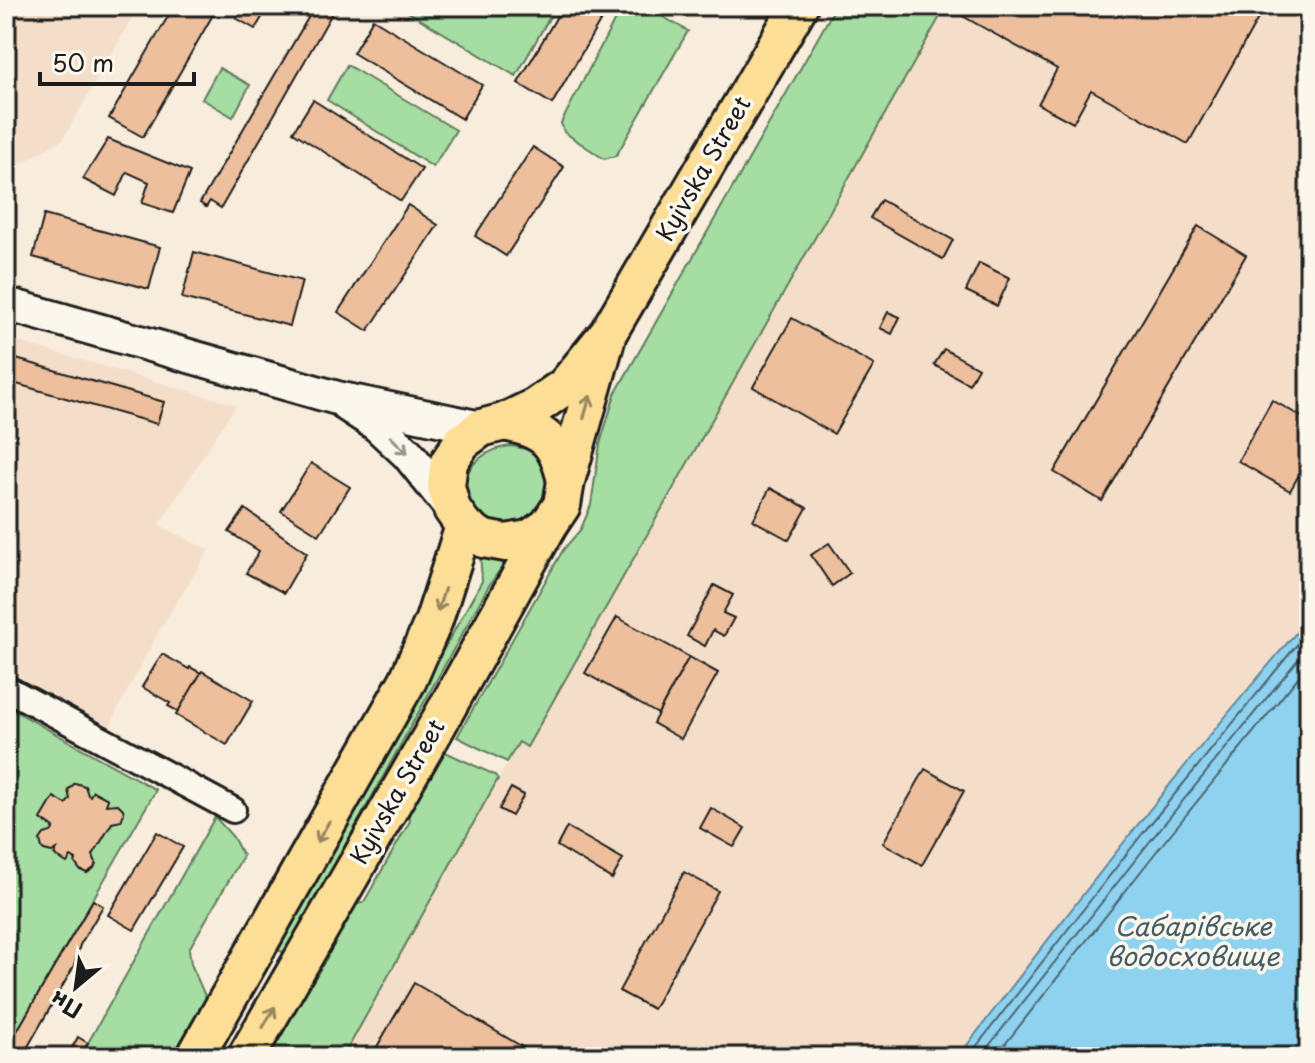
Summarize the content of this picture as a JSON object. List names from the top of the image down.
{
  "streets": {
    "main road": ["Kyivska Street"]
  },
  "water": ["Сабарівське водосховище"],
  "scale_bar": "50 m",
  "north": "bottom left"
}
